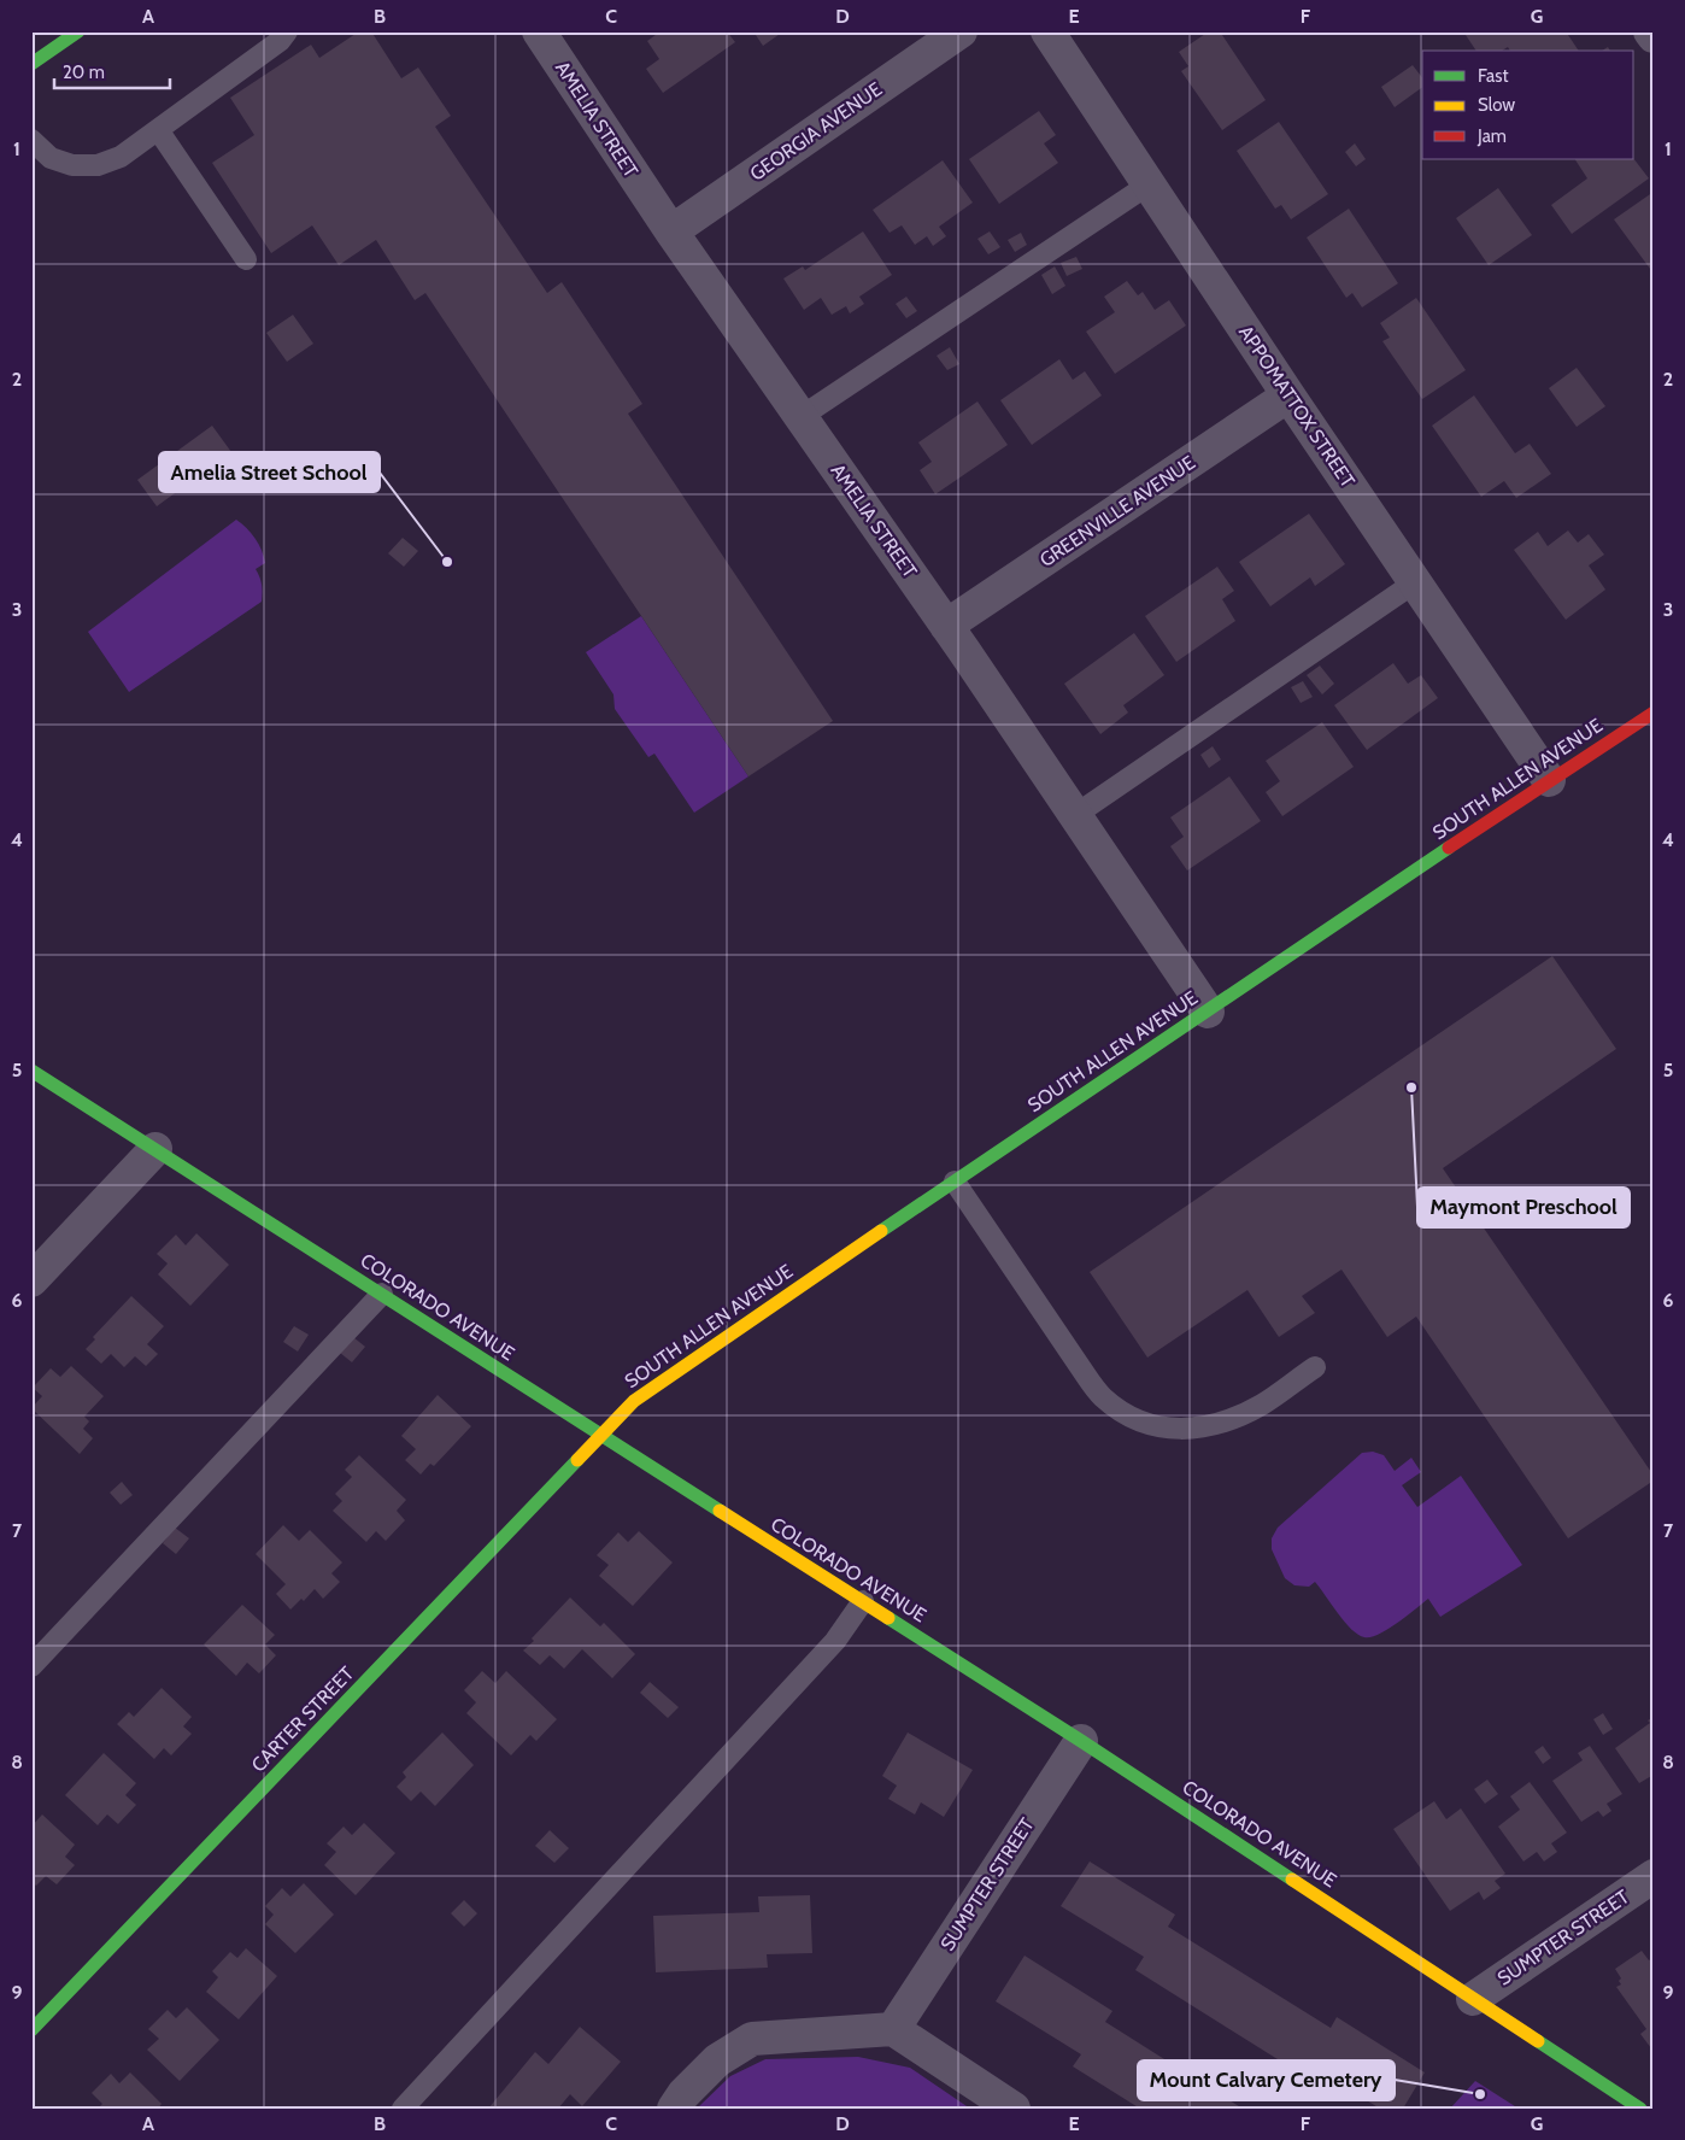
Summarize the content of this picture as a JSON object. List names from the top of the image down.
{
  "streets": {
    "street": [
      "AMELIA STREET",
      "GEORGIA AVENUE",
      "APPOMATTOX STREET",
      "GREENVILLE AVENUE",
      "SOUTH ALLEN AVENUE",
      "COLORADO AVENUE",
      "CARTER STREET",
      "SUMPTER STREET"
    ]
  },
  "crossings": [
    ["AMELIA STREET", "GEORGIA AVENUE"],
    ["AMELIA STREET", "GREENVILLE AVENUE"],
    ["AMELIA STREET", "SOUTH ALLEN AVENUE"],
    ["APPOMATTOX STREET", "GREENVILLE AVENUE"],
    ["APPOMATTOX STREET", "SOUTH ALLEN AVENUE"],
    ["SOUTH ALLEN AVENUE", "COLORADO AVENUE"],
    ["SOUTH ALLEN AVENUE", "CARTER STREET"],
    ["COLORADO AVENUE", "CARTER STREET"],
    ["COLORADO AVENUE", "SUMPTER STREET"]
  ],
  "places": ["Amelia Street School", "Maymont Preschool", "Mount Calvary Cemetery"],
  "legend": ["Fast", "Slow", "Jam"],
  "scale_bar": "20 m",
  "grid": {
    "columns": [
      "A",
      "B",
      "C",
      "D",
      "E",
      "F",
      "G"
    ],
    "rows": [
      "1",
      "2",
      "3",
      "4",
      "5",
      "6",
      "7",
      "8",
      "9"
    ]
  }
}
